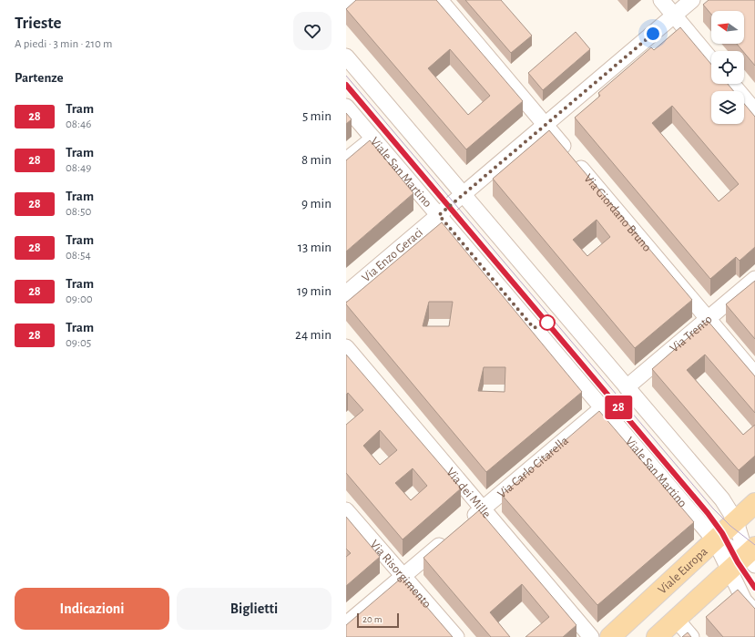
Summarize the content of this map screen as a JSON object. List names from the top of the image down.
{
  "streets": {
    "main road": ["Viale Europa"],
    "street": [
      "Viale San Martino",
      "Via Giordano Bruno",
      "Via Enzo Geraci",
      "Via Trento",
      "Via Carlo Citarella",
      "Via dei Mille",
      "Via Risorgimento"
    ]
  },
  "crossings": [
    ["Viale San Martino", "Via Enzo Geraci"],
    ["Viale San Martino", "Via Carlo Citarella"],
    ["Viale San Martino", "Viale Europa"],
    ["Via Giordano Bruno", "Via Enzo Geraci"],
    ["Via Giordano Bruno", "Via Trento"],
    ["Via Carlo Citarella", "Via dei Mille"]
  ],
  "lines": ["tram line 28"],
  "scale_bar": "20 m",
  "north": "left",
  "page": {
    "heading": [
      ["Trieste", "A piedi · 3 min · 210 m"],
      "Partenze"
    ],
    "on_map": "28",
    "list": [
      {
        "mark": "28",
        "name": "Tram",
        "note": "08:46",
        "value": "5 min"
      },
      {
        "mark": "28",
        "name": "Tram",
        "note": "08:49",
        "value": "8 min"
      },
      {
        "mark": "28",
        "name": "Tram",
        "note": "08:50",
        "value": "9 min"
      },
      {
        "mark": "28",
        "name": "Tram",
        "note": "08:54",
        "value": "13 min"
      },
      {
        "mark": "28",
        "name": "Tram",
        "note": "09:00",
        "value": "19 min"
      },
      {
        "mark": "28",
        "name": "Tram",
        "note": "09:05",
        "value": "24 min"
      }
    ],
    "buttons": ["Indicazioni", "Biglietti"],
    "scale": "20 m"
  }
}
